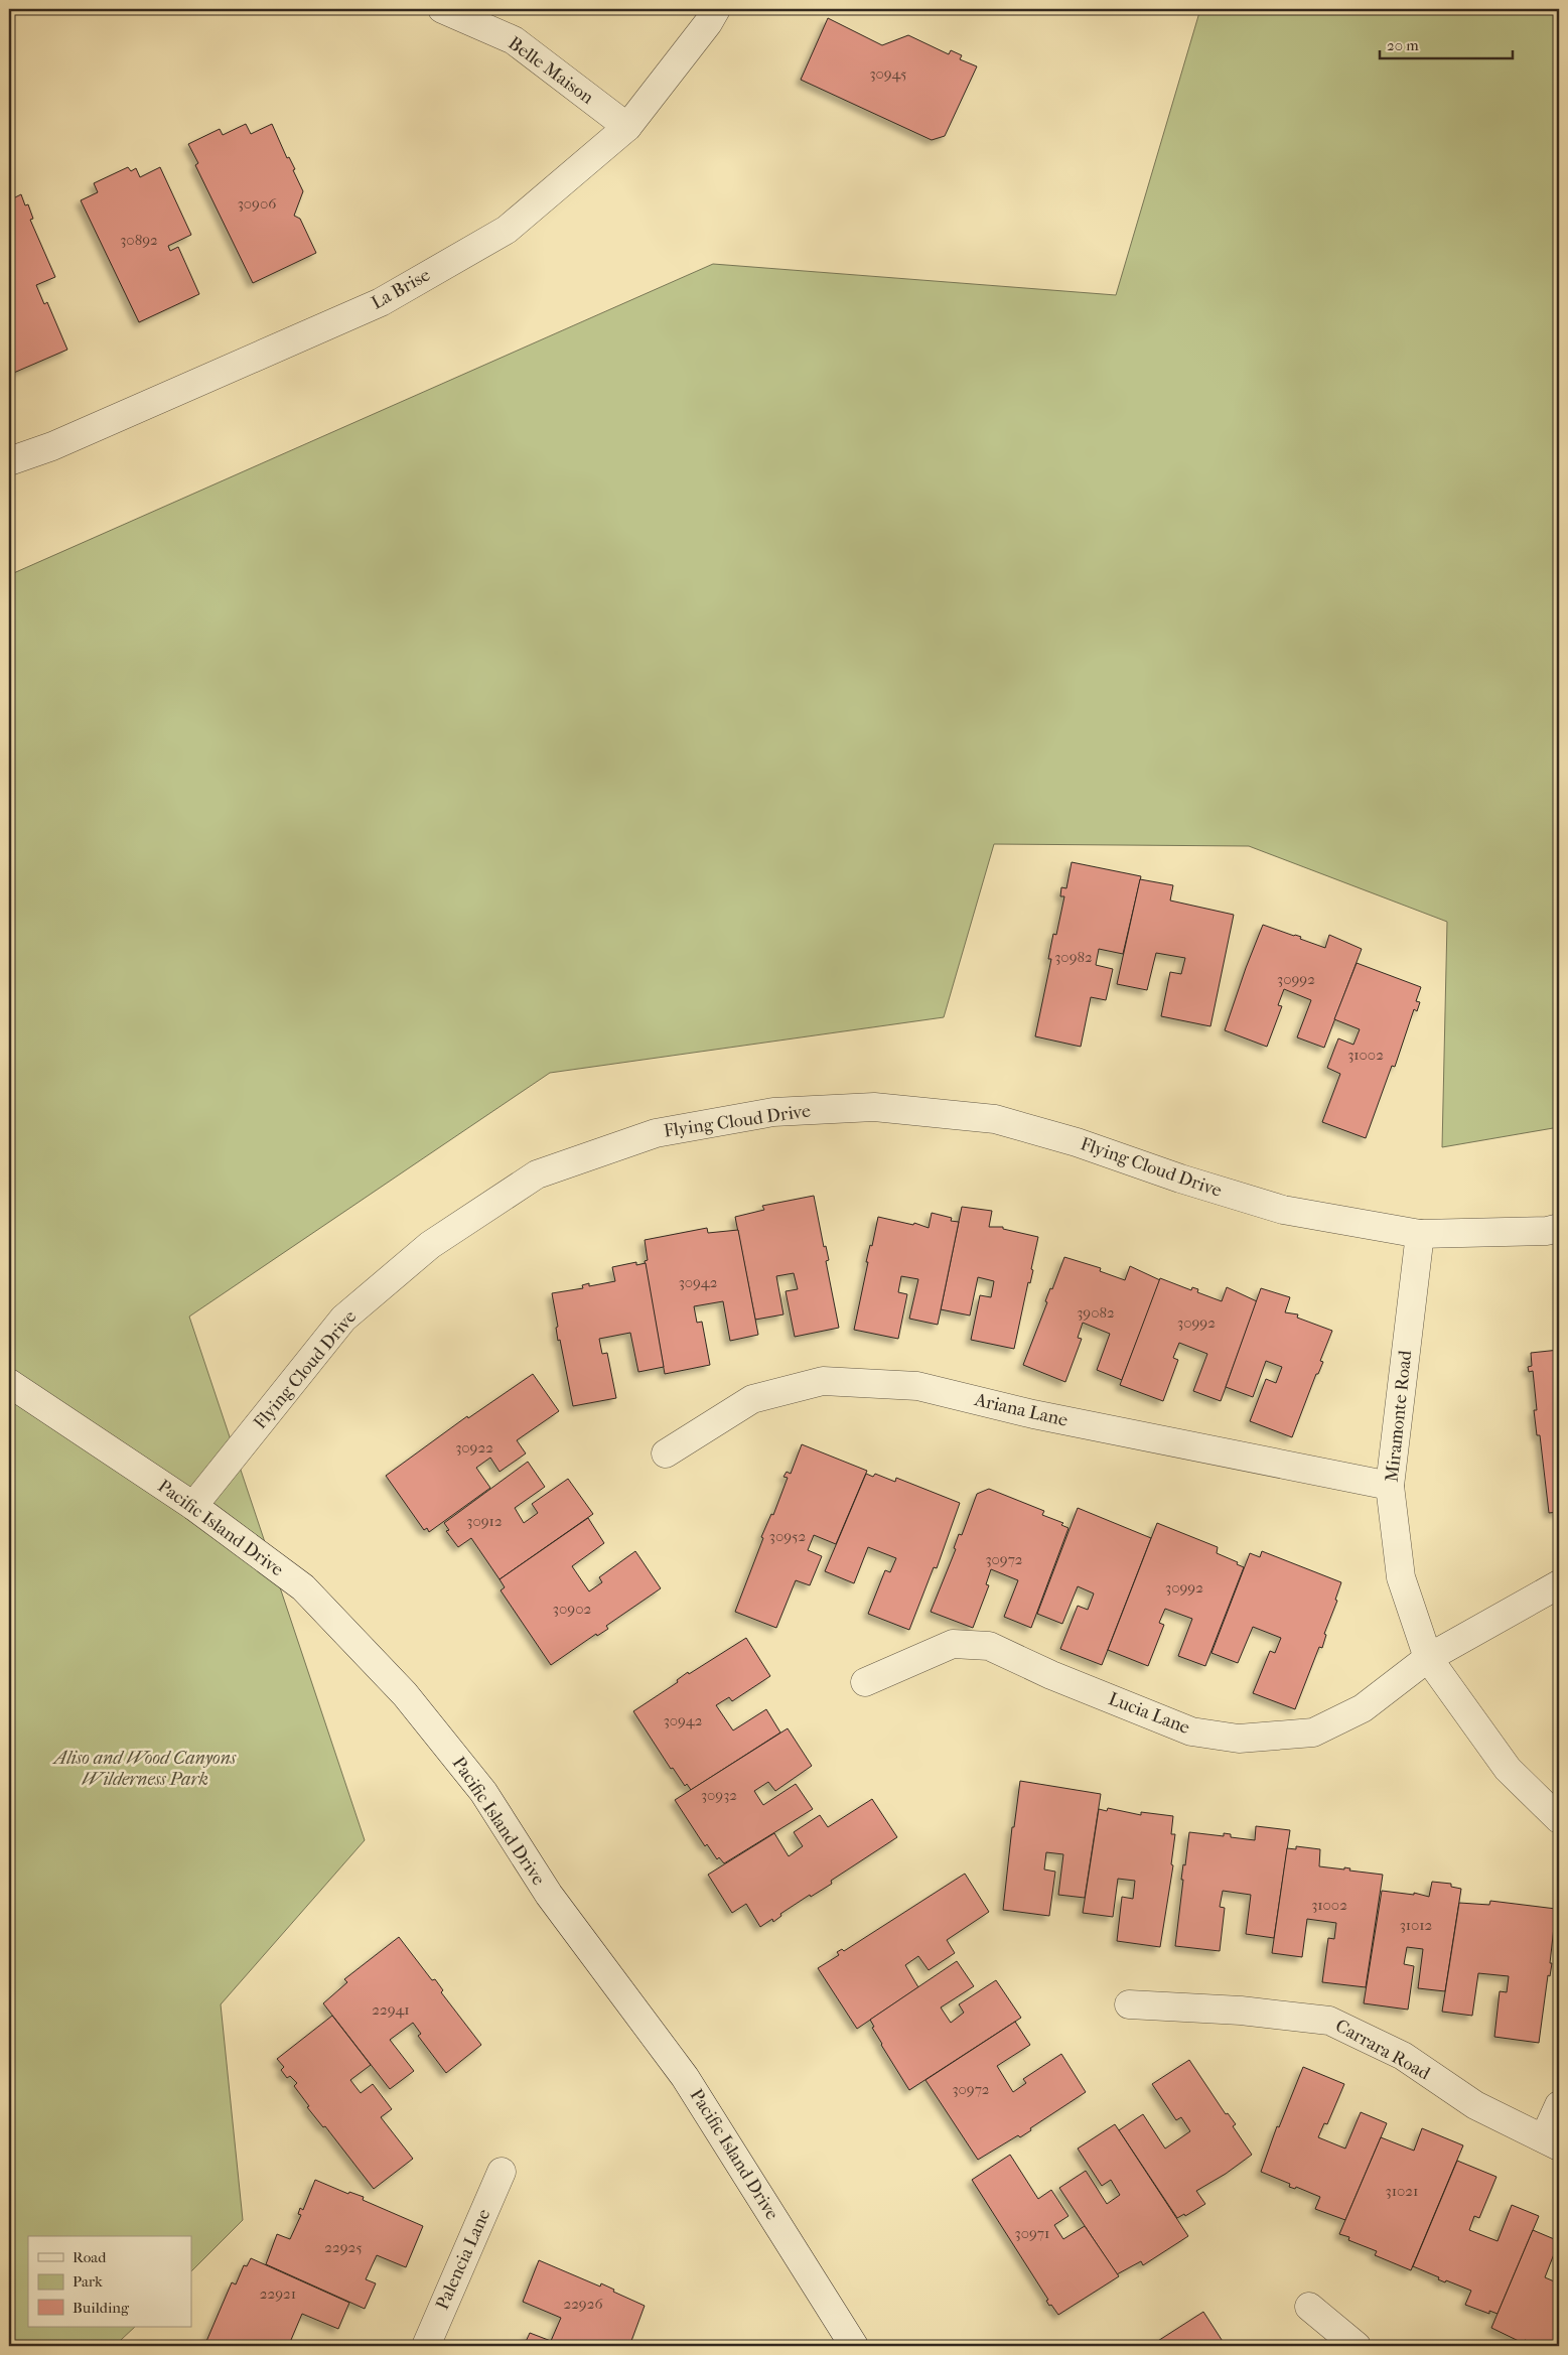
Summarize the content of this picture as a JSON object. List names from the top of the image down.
{
  "streets": {
    "street": [
      "Belle Maison",
      "La Brise",
      "Flying Cloud Drive",
      "Ariana Lane",
      "Miramonte Road",
      "Pacific Island Drive",
      "Lucia Lane",
      "Carrara Road",
      "Palencia Lane"
    ]
  },
  "crossings": [
    ["Belle Maison", "La Brise"],
    ["Flying Cloud Drive", "Miramonte Road"],
    ["Flying Cloud Drive", "Pacific Island Drive"],
    ["Ariana Lane", "Miramonte Road"],
    ["Miramonte Road", "Lucia Lane"]
  ],
  "parks": ["Aliso and Wood Canyons Wilderness Park"],
  "house_numbers": [
    "30945",
    "30906",
    "30892",
    "30982",
    "30992",
    "31002",
    "30942",
    "39082",
    "30992",
    "30922",
    "30912",
    "30952",
    "30972",
    "30992",
    "30902",
    "30942",
    "30932",
    "31002",
    "31012",
    "22941",
    "30972",
    "31021",
    "30971",
    "22925",
    "22921",
    "22926"
  ],
  "legend": ["Road", "Park", "Building"],
  "scale_bar": "20 m"
}
